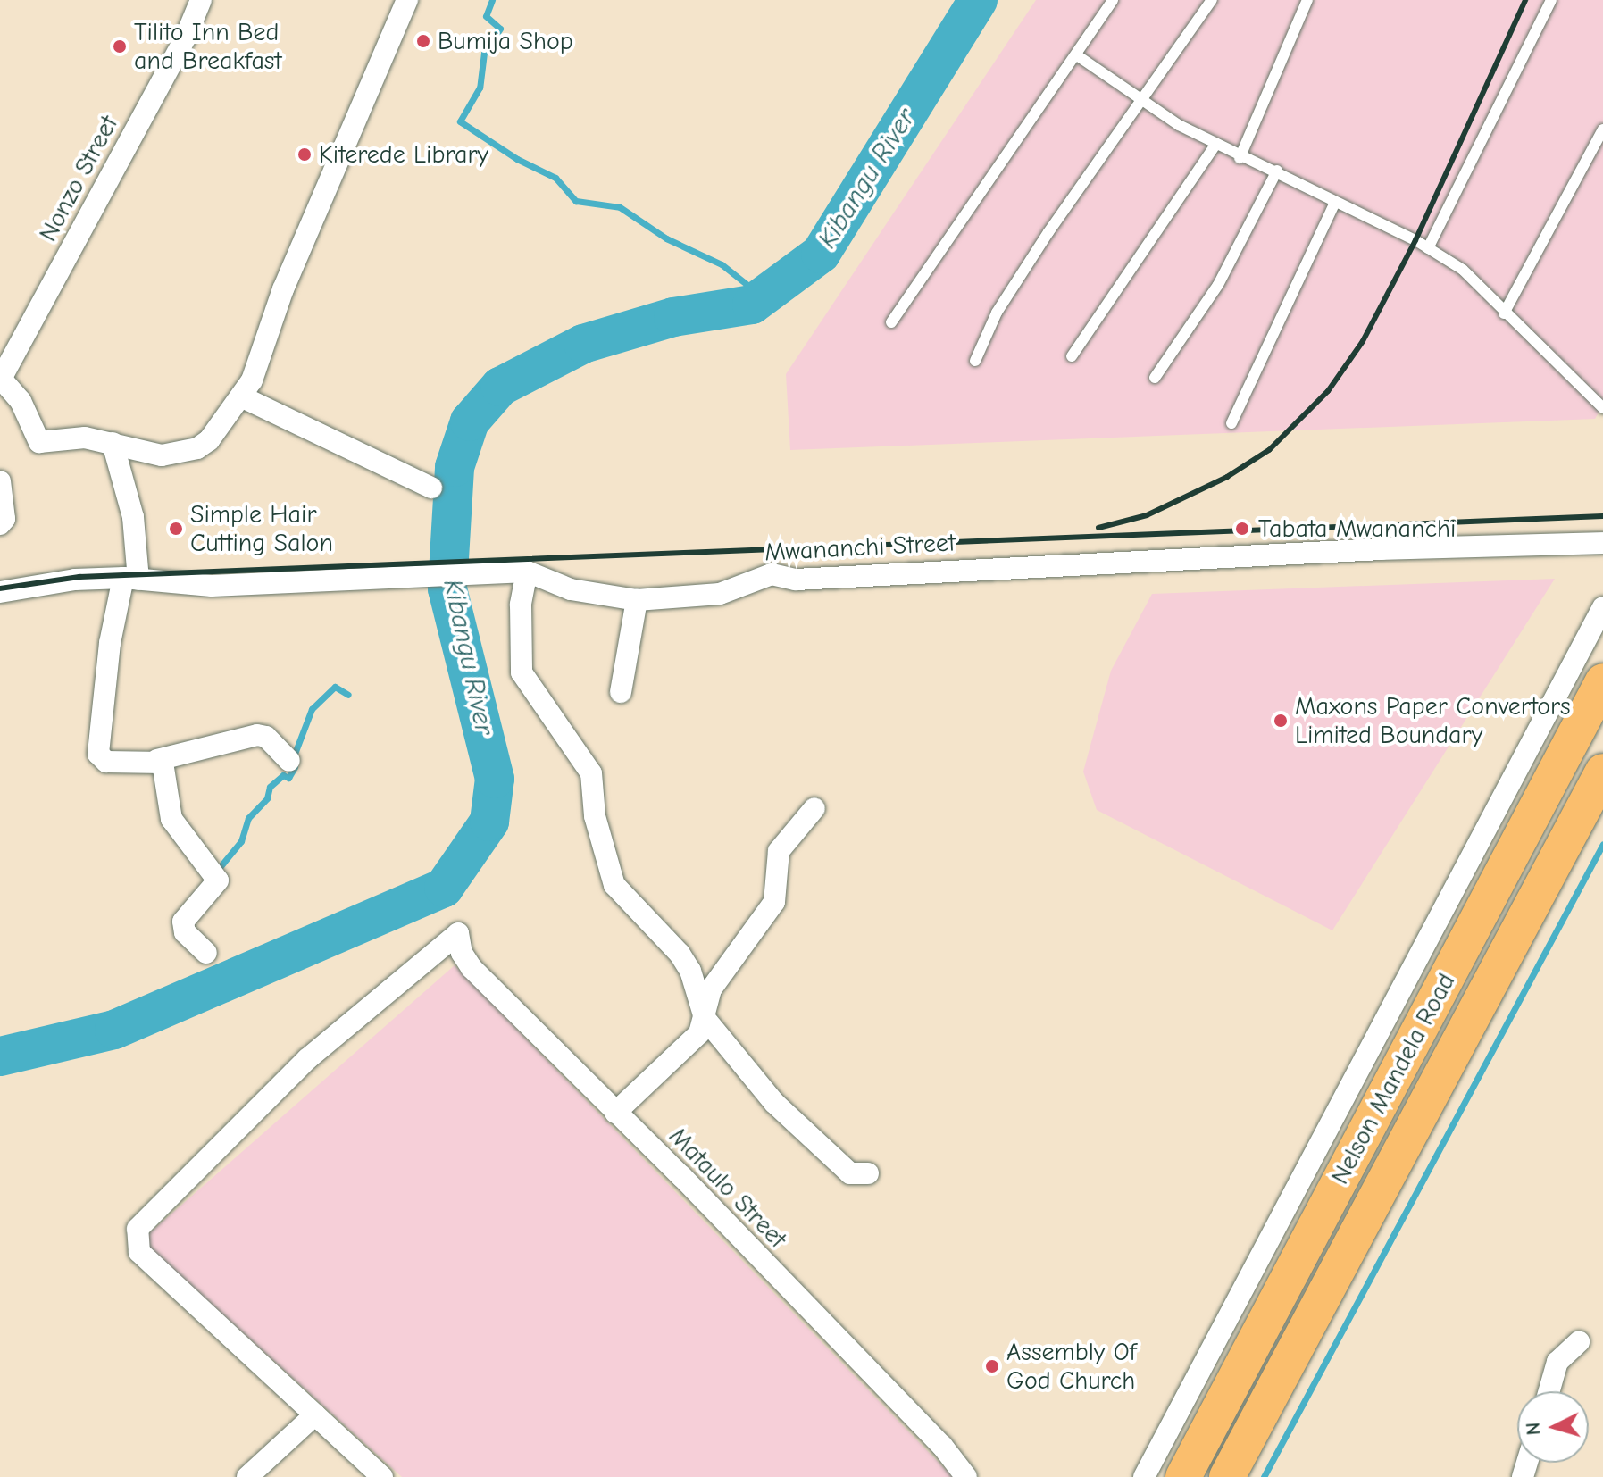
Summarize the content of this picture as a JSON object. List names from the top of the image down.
{
  "streets": {
    "main road": ["Nelson Mandela Road"],
    "street": ["Nonzo Street", "Mwananchi Street", "Mataulo Street"]
  },
  "water": ["Kibangu River"],
  "places": [
    "Bumija Shop",
    "Tilito Inn Bed and Breakfast",
    "Kiterede Library",
    "Simple Hair Cutting Salon",
    "Tabata Mwananchi",
    "Maxons Paper Convertors Limited Boundary",
    "Assembly Of God Church"
  ],
  "north": "left"
}
